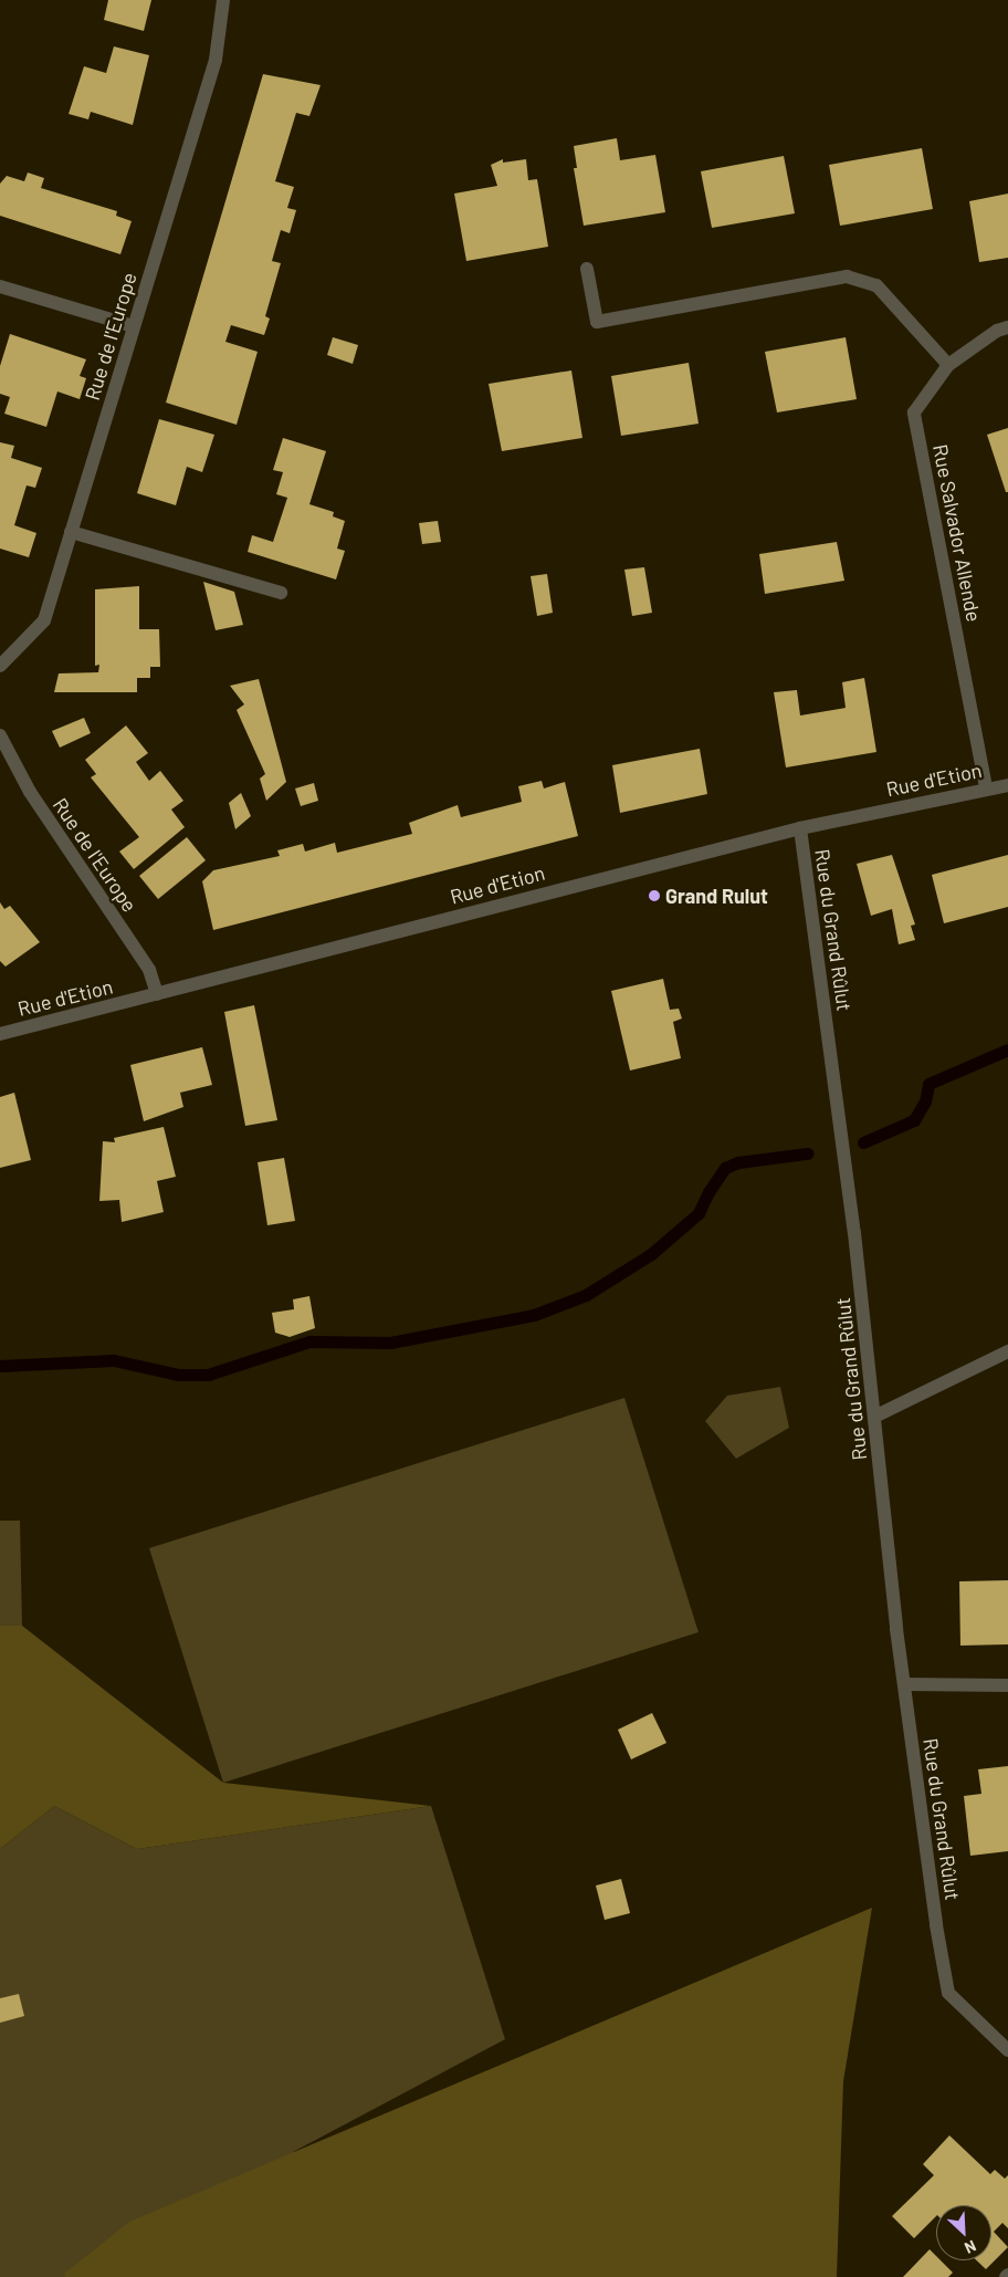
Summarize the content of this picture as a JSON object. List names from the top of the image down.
{
  "streets": {
    "street": [
      "Rue de l'Europe",
      "Rue Salvador Allende",
      "Rue d'Etion",
      "Rue du Grand Rûlut"
    ]
  },
  "crossings": [
    ["Rue de l'Europe", "Rue d'Etion"],
    ["Rue Salvador Allende", "Rue d'Etion"],
    ["Rue d'Etion", "Rue du Grand Rûlut"]
  ],
  "places": ["Grand Rulut"],
  "north": "bottom right"
}
